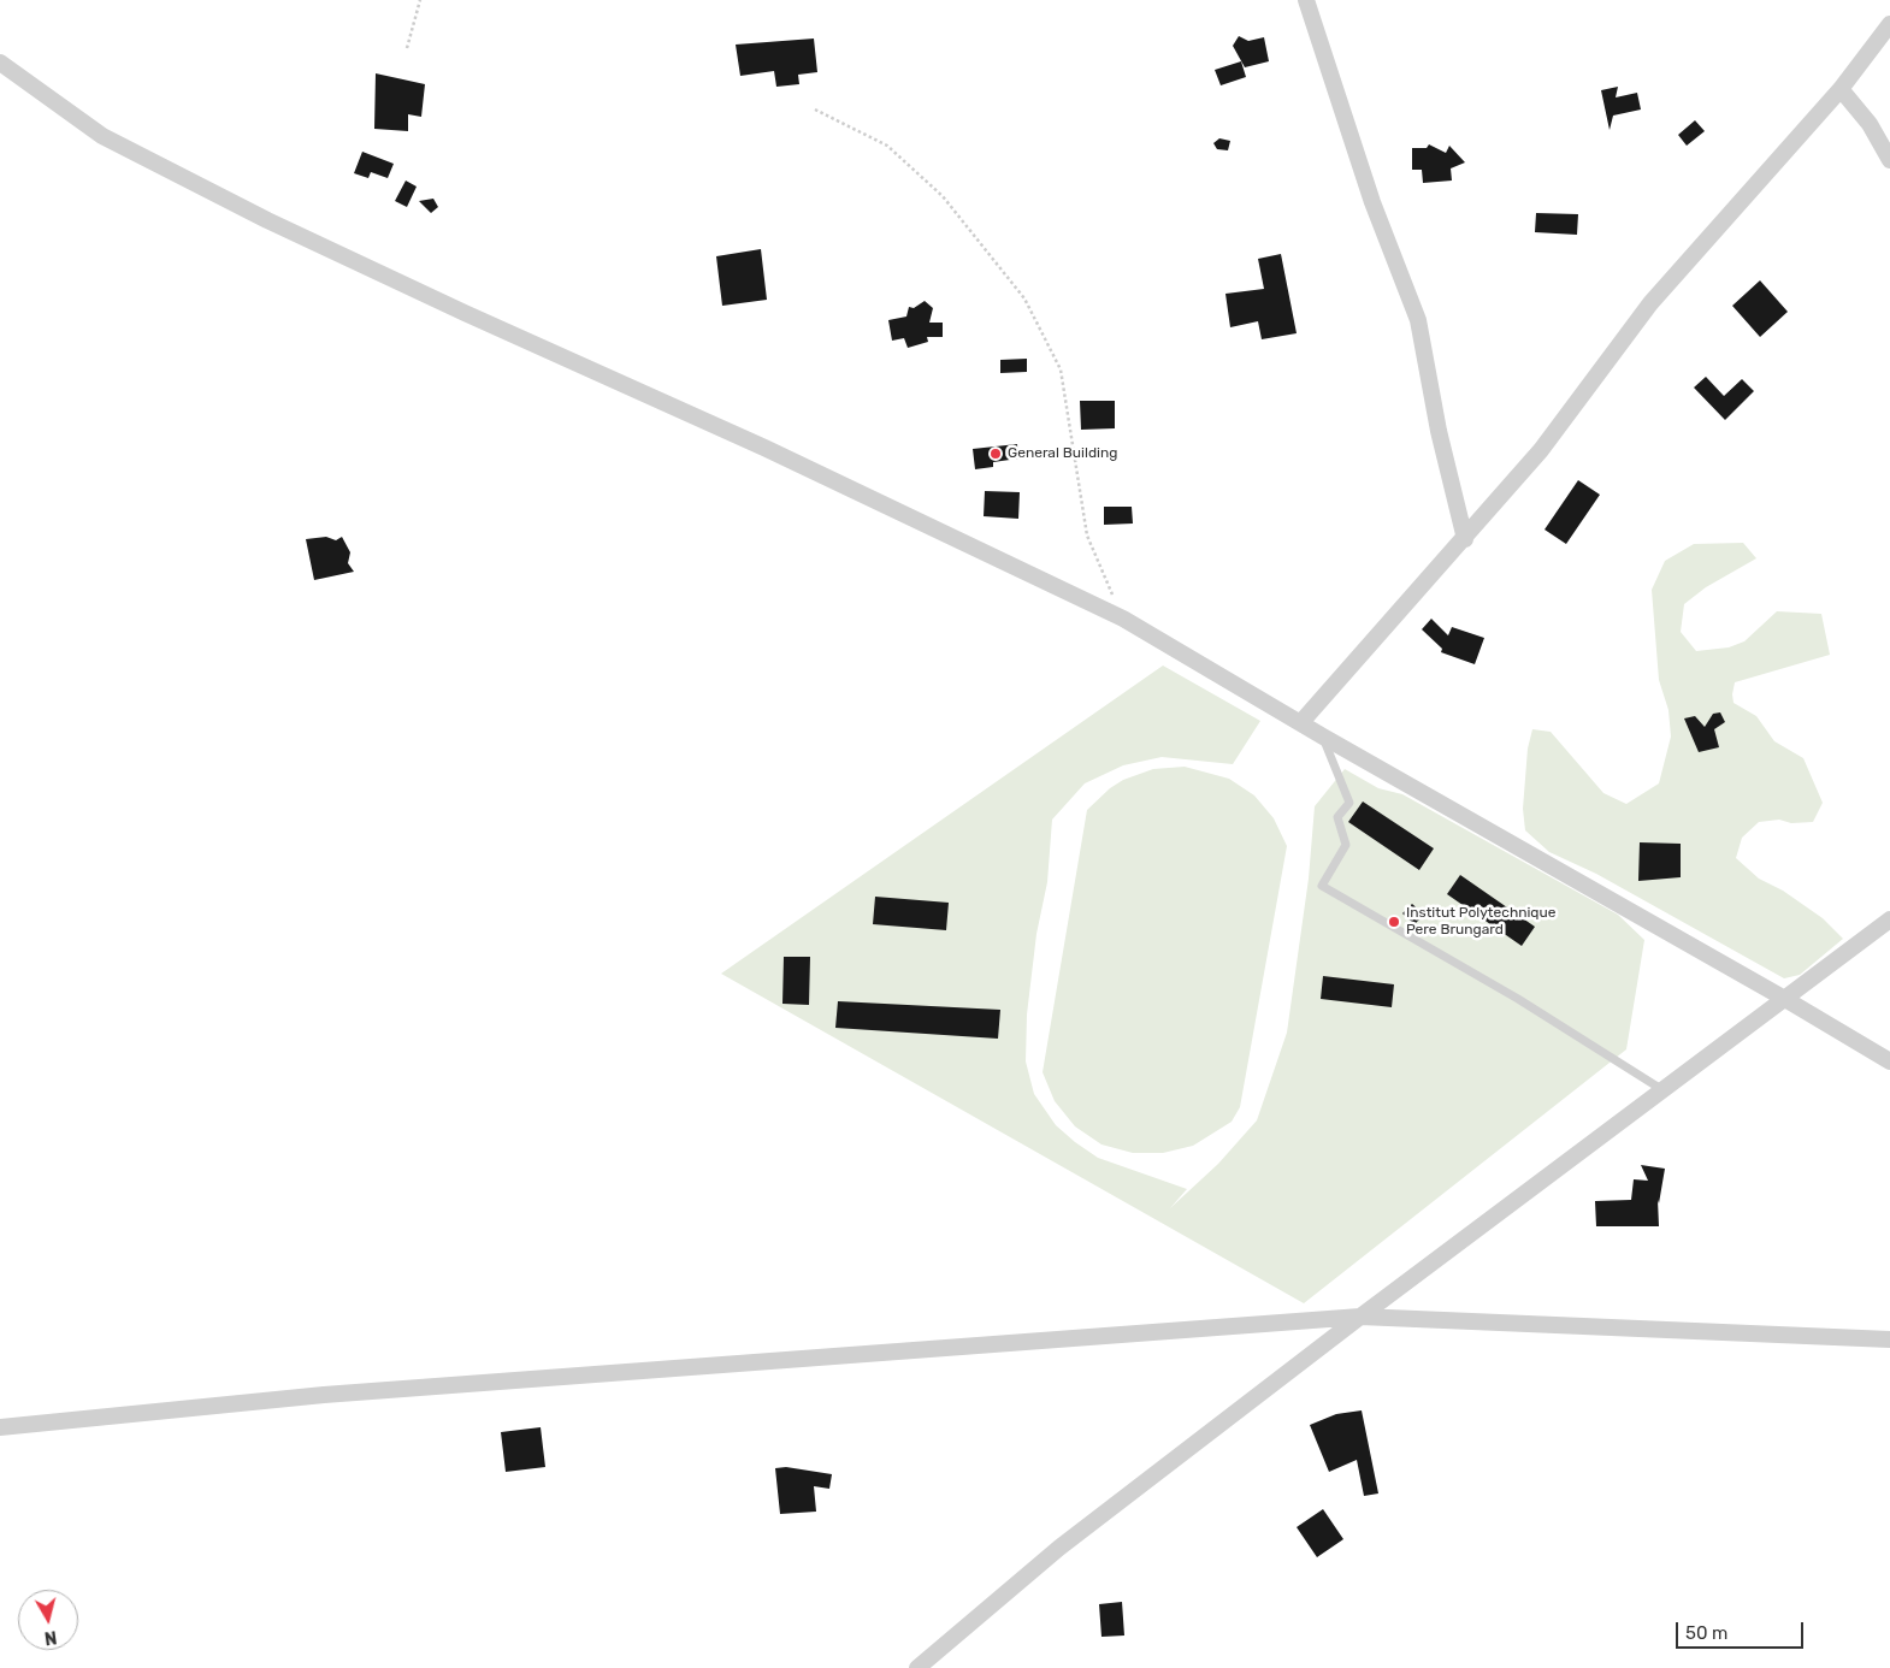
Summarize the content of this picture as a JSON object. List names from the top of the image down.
{
  "places": ["General Building", "Institut Polytechnique Pere Brungard"],
  "scale_bar": "50 m",
  "north": "bottom"
}
